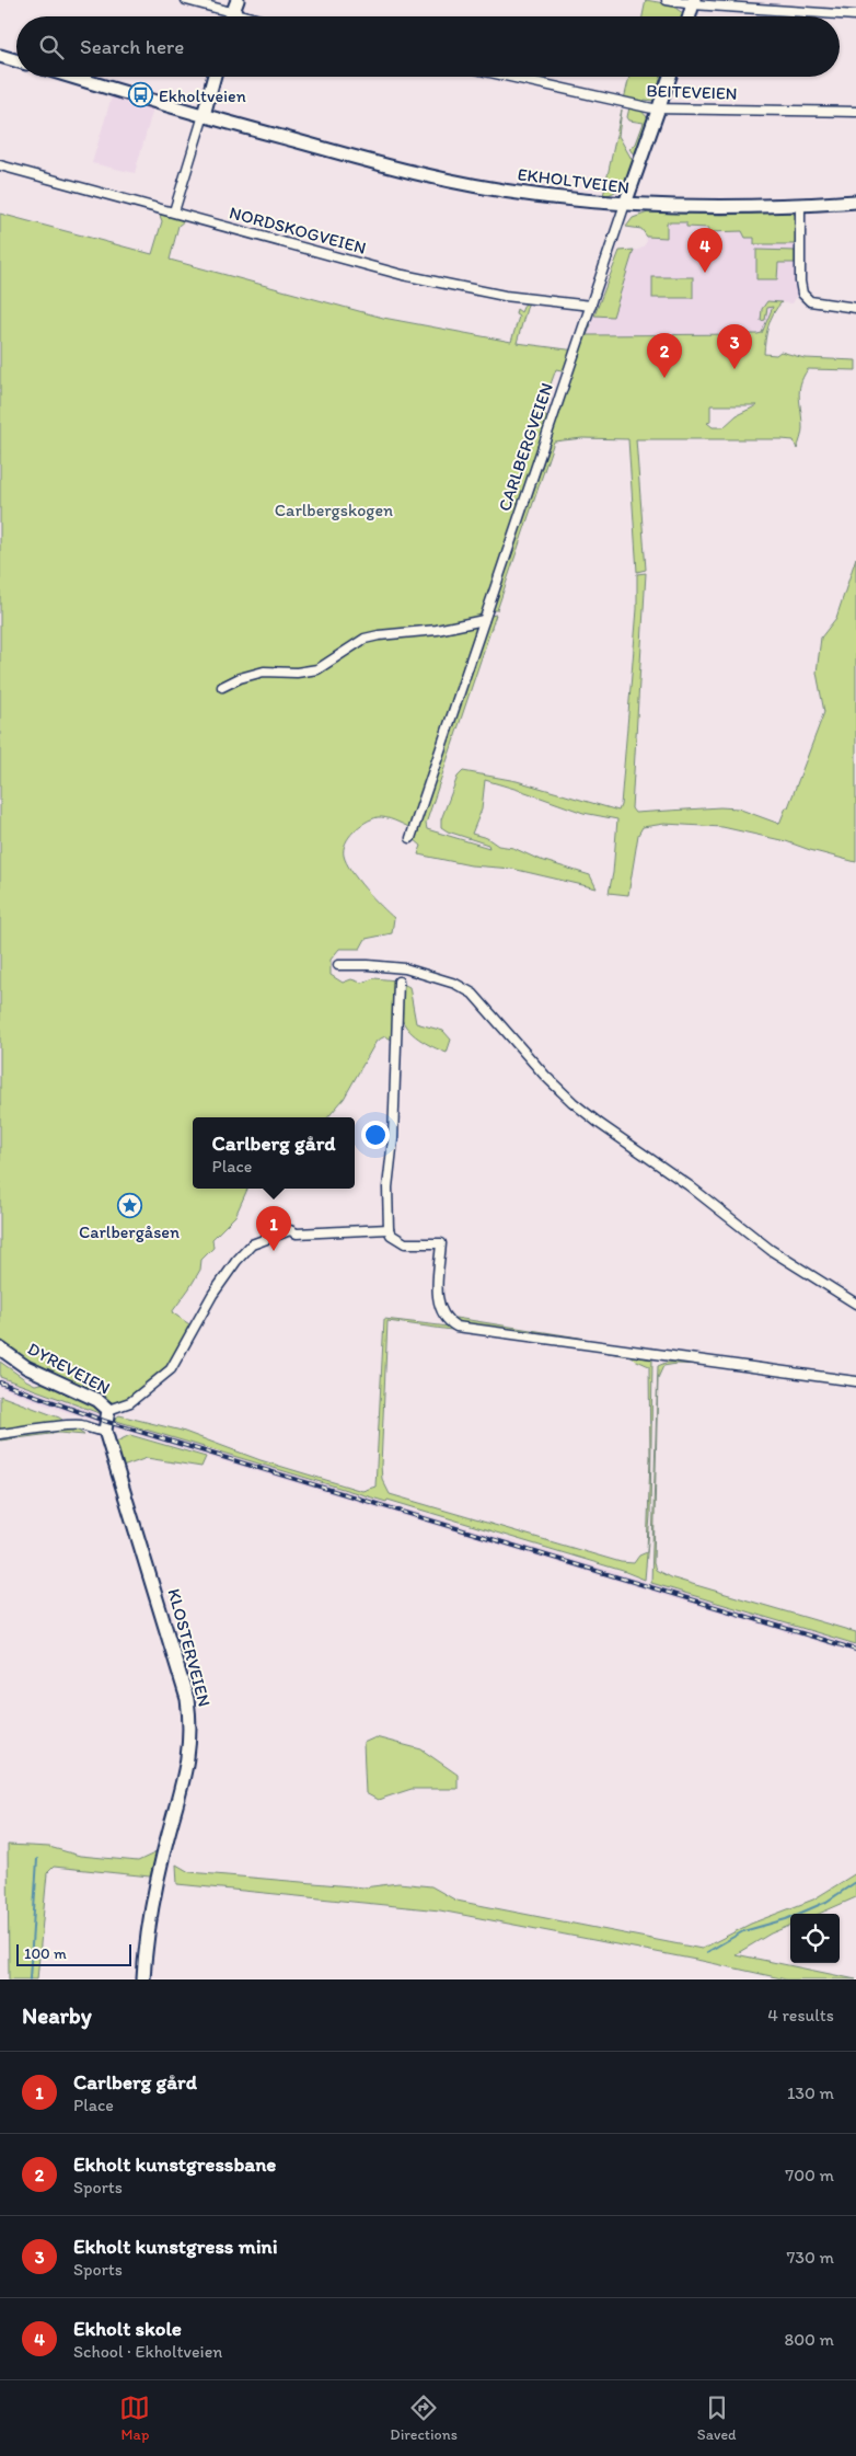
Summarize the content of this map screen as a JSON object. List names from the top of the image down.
{
  "streets": {
    "street": [
      "BEITEVEIEN",
      "EKHOLTVEIEN",
      "NORDSKOGVEIEN",
      "CARLBERGVEIEN",
      "DYREVEIEN",
      "KLOSTERVEIEN"
    ]
  },
  "crossings": [
    ["BEITEVEIEN", "CARLBERGVEIEN"],
    ["EKHOLTVEIEN", "CARLBERGVEIEN"],
    ["NORDSKOGVEIEN", "CARLBERGVEIEN"],
    ["DYREVEIEN", "KLOSTERVEIEN"]
  ],
  "parks": ["Carlbergskogen"],
  "places": {
    "bus stop": ["Ekholtveien"],
    "place": ["Carlbergåsen"]
  },
  "scale_bar": "100 m",
  "page": {
    "search": "Search here",
    "pins": [
      "4",
      "3",
      "2",
      "1"
    ],
    "popup": ["Carlberg gård", "Place"],
    "scale": "100 m",
    "heading": ["Nearby", "4 results"],
    "list": [
      {
        "mark": "1",
        "name": "Carlberg gård",
        "note": "Place",
        "value": "130 m"
      },
      {
        "mark": "2",
        "name": "Ekholt kunstgressbane",
        "note": "Sports",
        "value": "700 m"
      },
      {
        "mark": "3",
        "name": "Ekholt kunstgress mini",
        "note": "Sports",
        "value": "730 m"
      },
      {
        "mark": "4",
        "name": "Ekholt skole",
        "note": "School · Ekholtveien",
        "value": "800 m"
      }
    ],
    "nav": ["Map", "Directions", "Saved"]
  }
}
